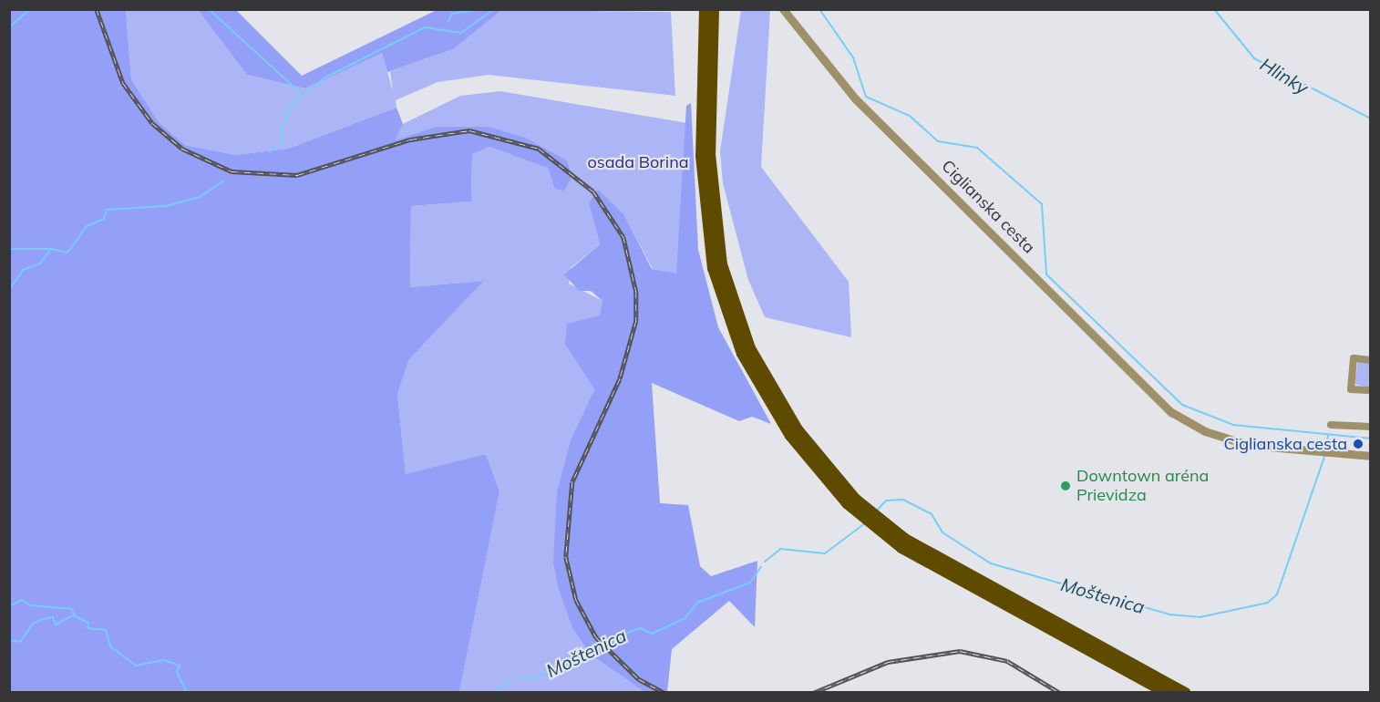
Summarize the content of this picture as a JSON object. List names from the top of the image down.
{
  "streets": {
    "street": ["Ciglianska cesta"]
  },
  "water": ["Hlinky", "Moštenica"],
  "parks": ["osada Borina"],
  "places": ["Ciglianska cesta", "Downtown aréna Prievidza"]
}
